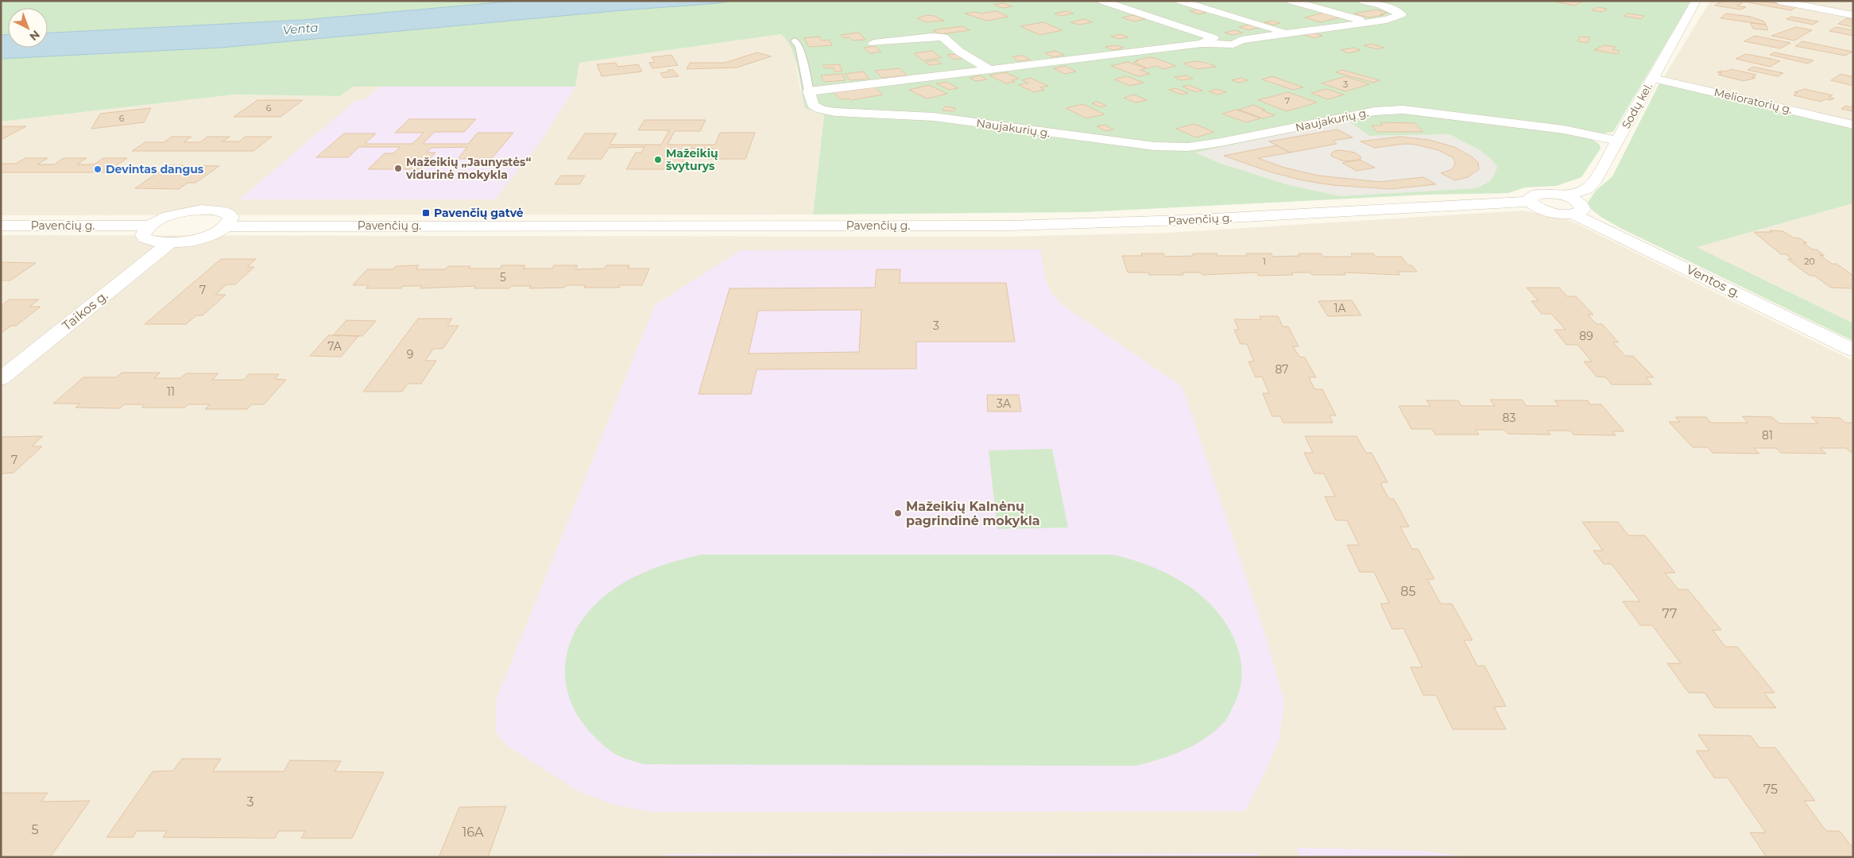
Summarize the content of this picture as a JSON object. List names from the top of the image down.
{
  "streets": {
    "street": [
      "Melioratorių g.",
      "Sodų kel.",
      "Naujakurių g.",
      "Pavenčių g.",
      "Ventos g.",
      "Taikos g."
    ]
  },
  "crossings": [
    ["Melioratorių g.", "Sodų kel."],
    ["Sodų kel.", "Naujakurių g."],
    ["Pavenčių g.", "Ventos g."]
  ],
  "water": ["Venta"],
  "places": {
    "other": [
      "Mažeikių švyturys",
      "Mažeikių „Jaunystės“ vidurinė mokykla",
      "Devintas dangus",
      "Mažeikių Kalnėnų pagrindinė mokykla"
    ],
    "transit": ["Pavenčių gatvė"]
  },
  "house_numbers": [
    "3",
    "7",
    "6",
    "6",
    "1",
    "20",
    "5",
    "7",
    "1A",
    "3",
    "89",
    "7A",
    "9",
    "87",
    "11",
    "3A",
    "83",
    "81",
    "7",
    "85",
    "77",
    "75",
    "3",
    "5",
    "16A"
  ],
  "north": "bottom right"
}
